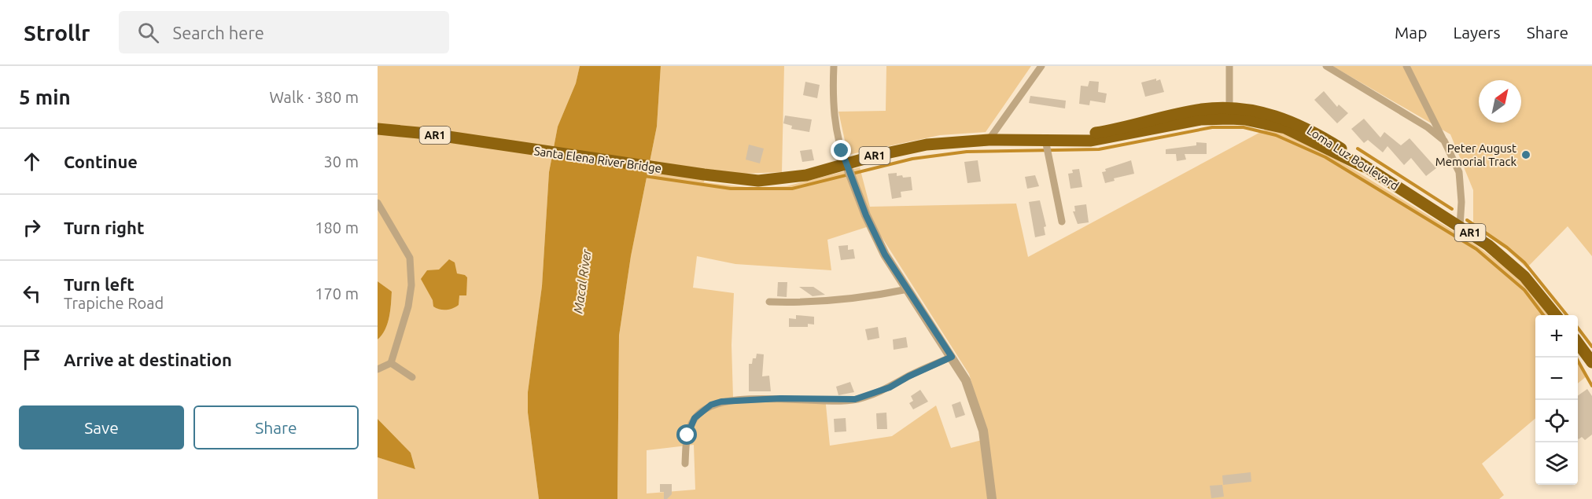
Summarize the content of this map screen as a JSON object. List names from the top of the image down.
{
  "streets": {
    "highway": ["AR1", "Loma Luz Boulevard", "Santa Elena River Bridge"]
  },
  "crossings": [
    ["AR1", "Loma Luz Boulevard"],
    ["AR1", "Santa Elena River Bridge"]
  ],
  "water": ["Macal River"],
  "places": ["Peter August Memorial Track"],
  "north": "top right",
  "page": {
    "header": "Strollr",
    "search": "Search here",
    "nav": ["Map", "Layers", "Share"],
    "heading": ["5 min", "Walk · 380 m"],
    "list": [
      ["Continue", "30 m"],
      ["Turn right", "180 m"],
      ["Turn left", "Trapiche Road", "170 m"],
      "Arrive at destination"
    ],
    "map_buttons": ["+", "−"],
    "buttons": ["Save", "Share"]
  }
}
